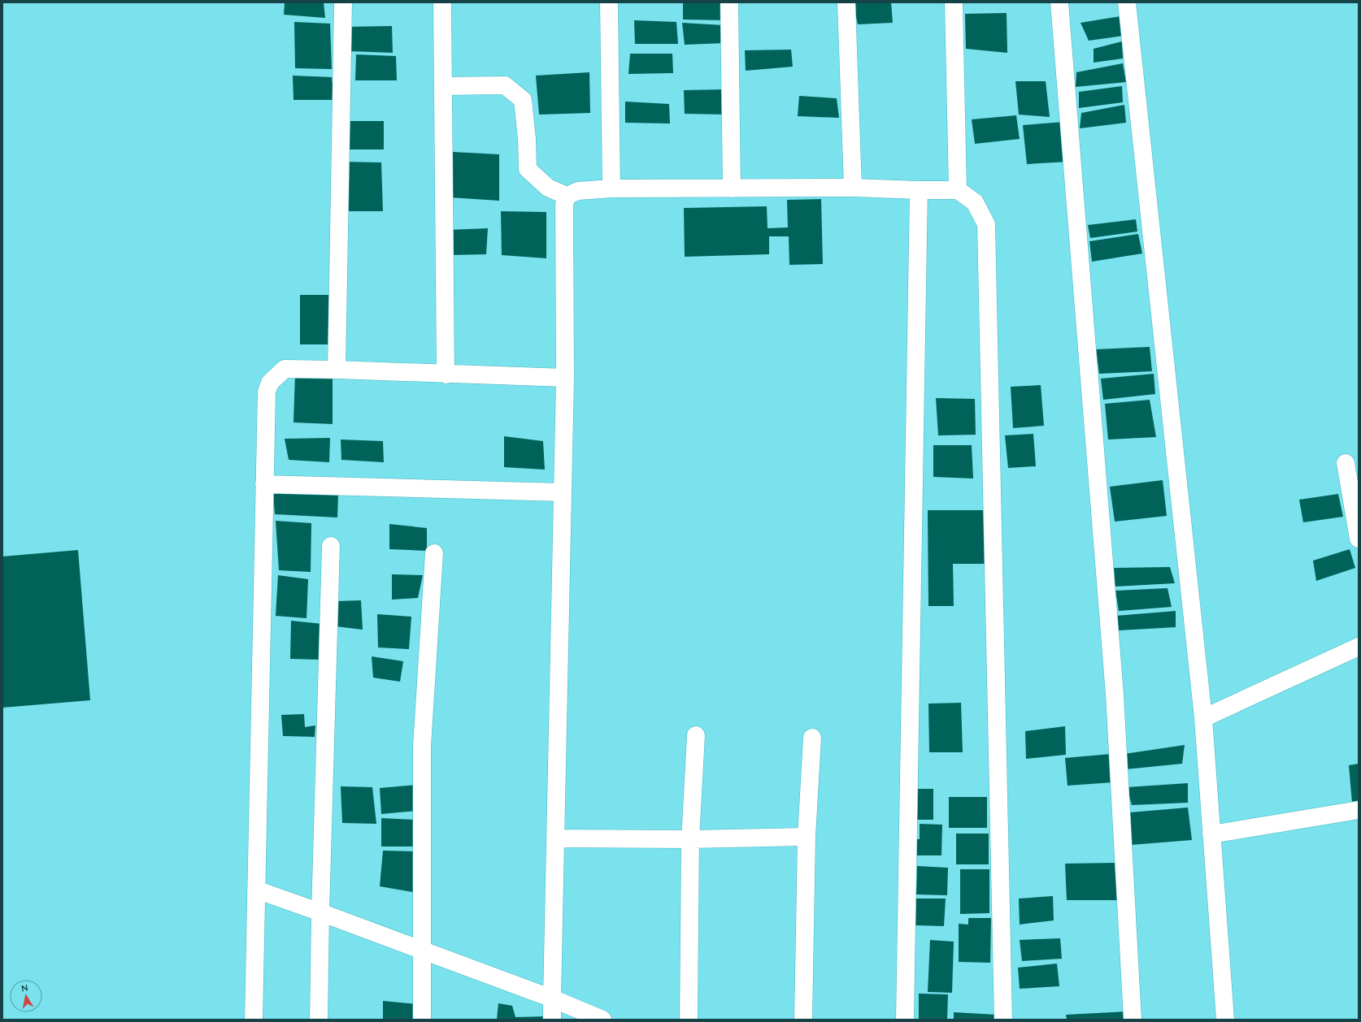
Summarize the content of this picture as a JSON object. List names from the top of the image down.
{
  "north": "top"
}
